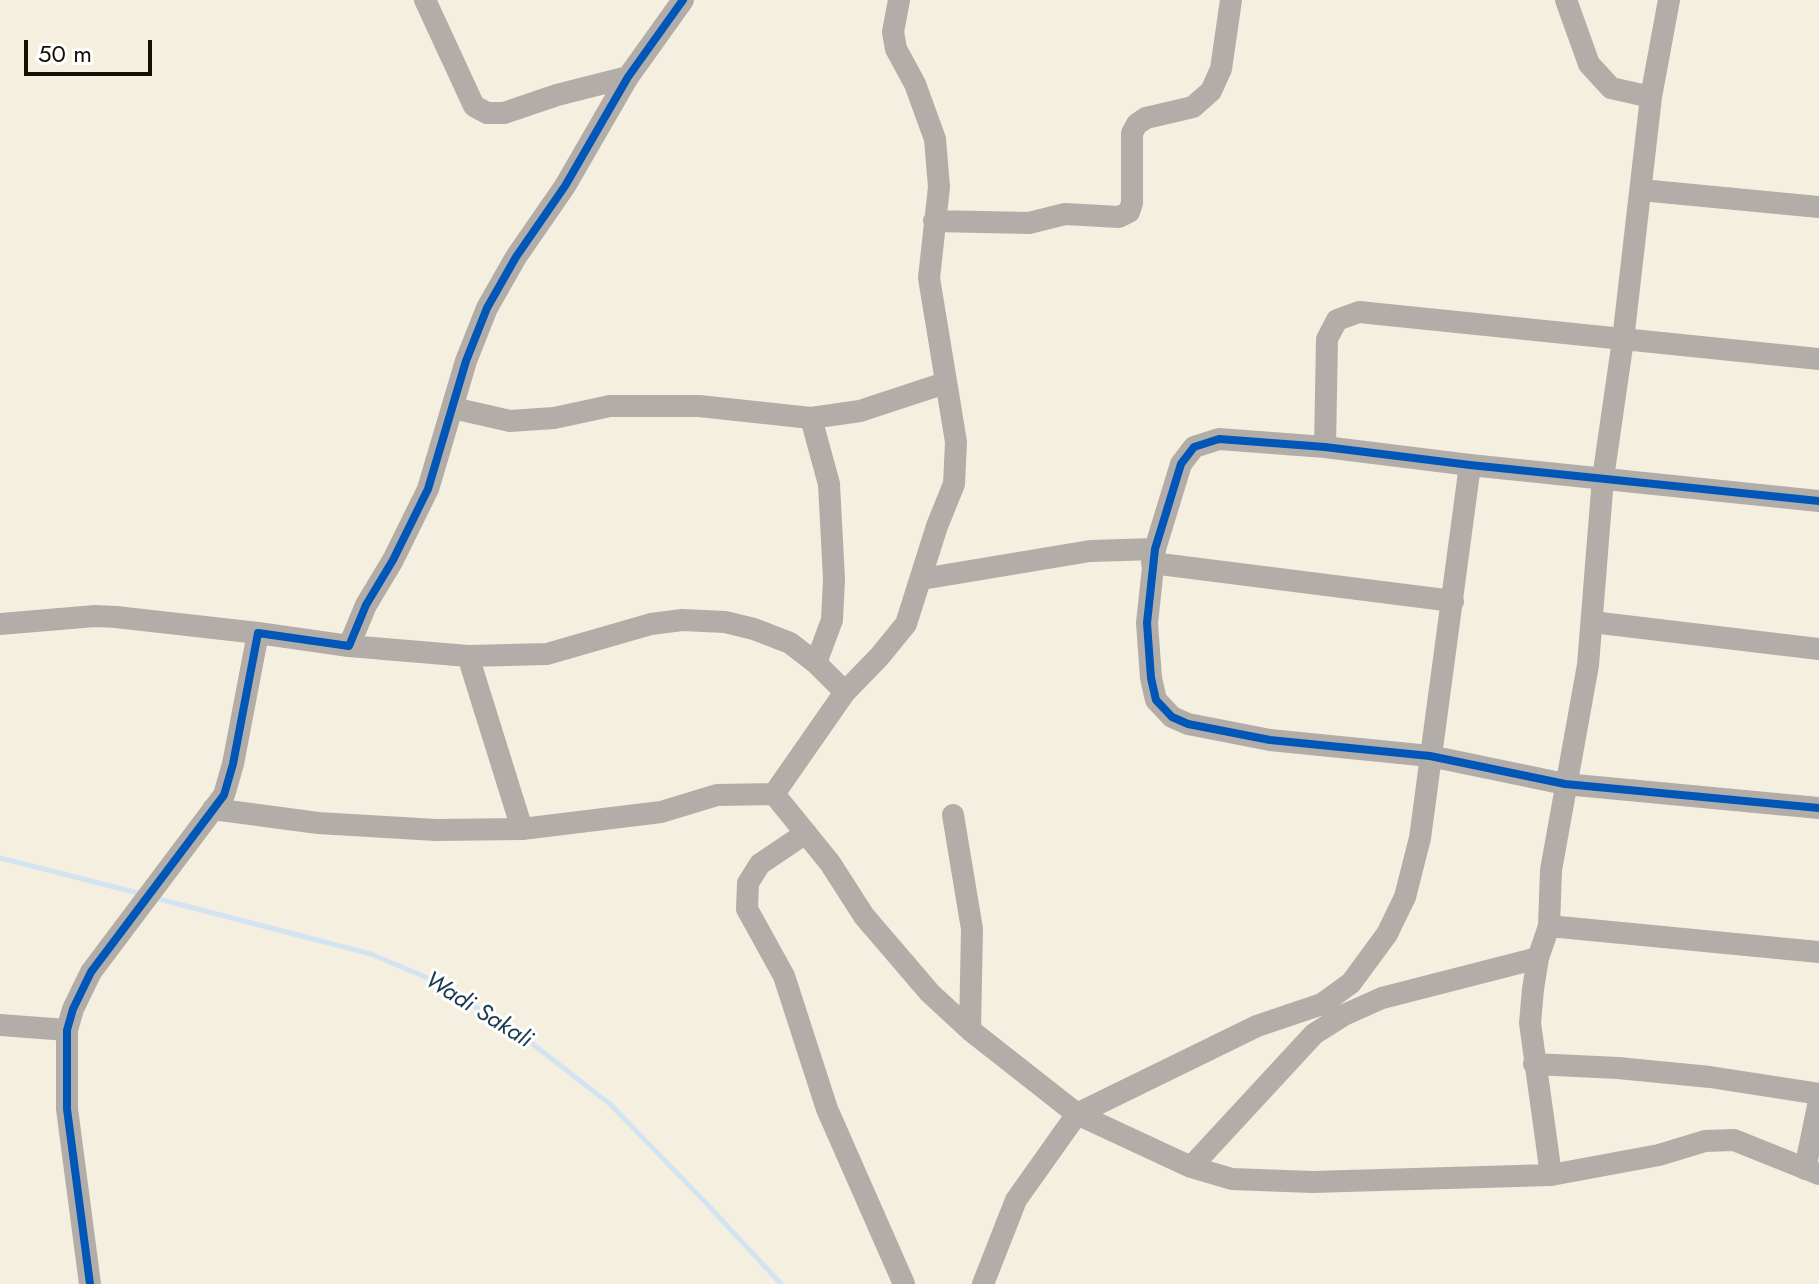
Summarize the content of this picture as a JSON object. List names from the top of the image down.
{
  "water": ["Wadi Sakali"],
  "scale_bar": "50 m"
}
